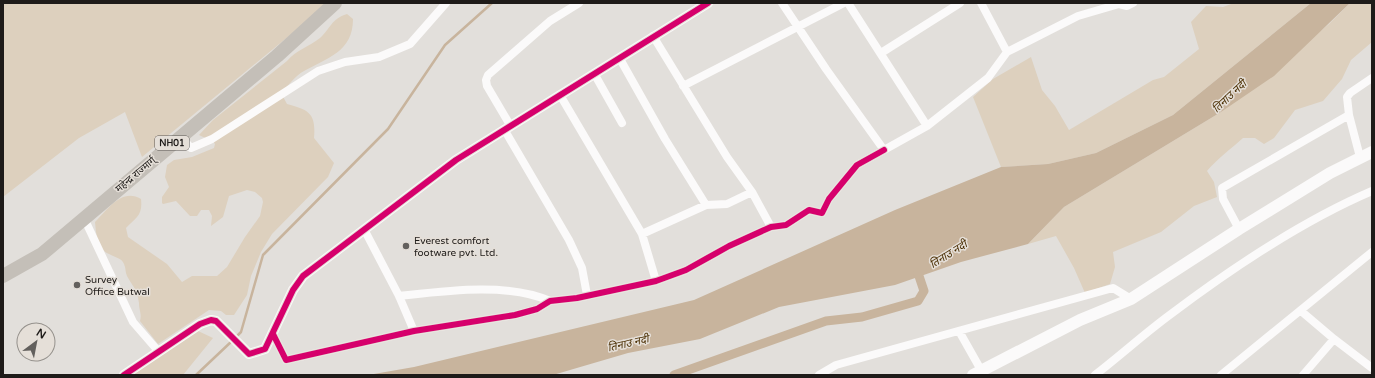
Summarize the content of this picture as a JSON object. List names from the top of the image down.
{
  "streets": {
    "highway": ["NH01", "महेन्द्र राज्मार्ग्"]
  },
  "water": ["तिनाउ नदी"],
  "places": ["Everest comfort footware pvt. Ltd.", "Survey Office Butwal"],
  "north": "top right"
}
